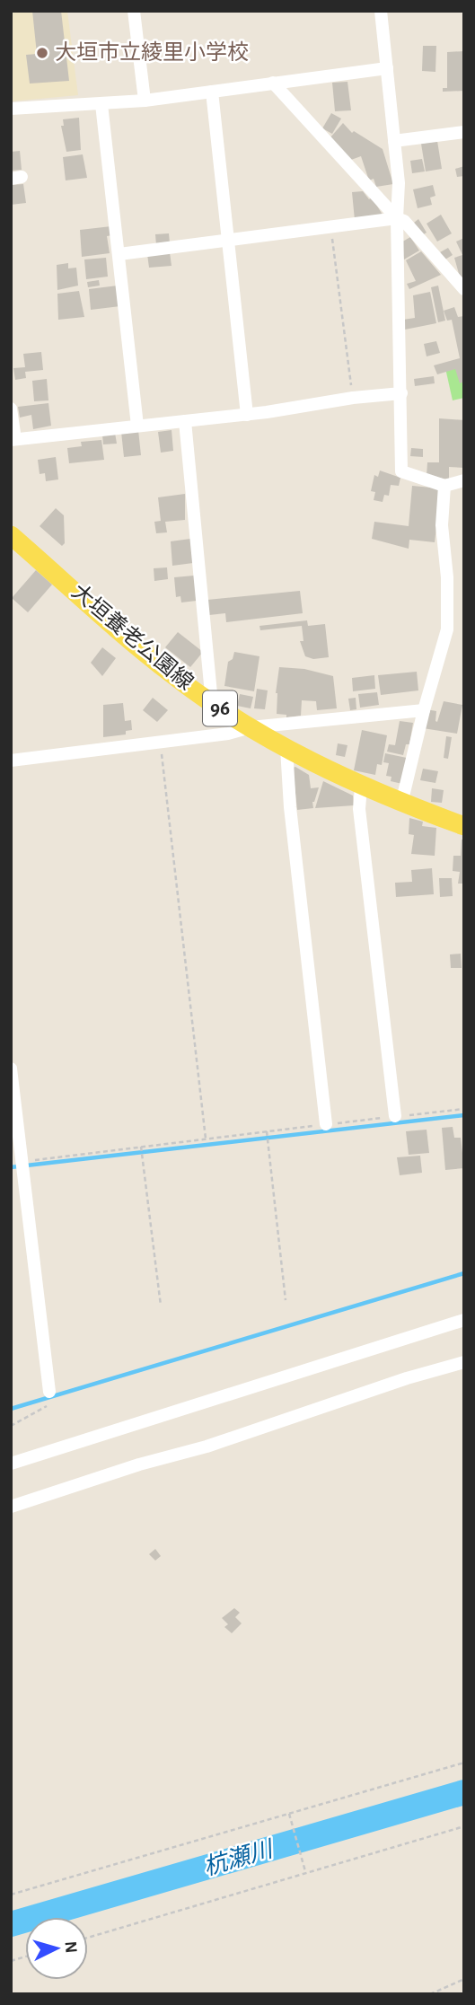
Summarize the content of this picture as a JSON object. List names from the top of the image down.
{
  "streets": {
    "main road": ["大垣養老公園線", "96"]
  },
  "water": ["杭瀬川"],
  "places": ["大垣市立綾里小学校"],
  "north": "right"
}
